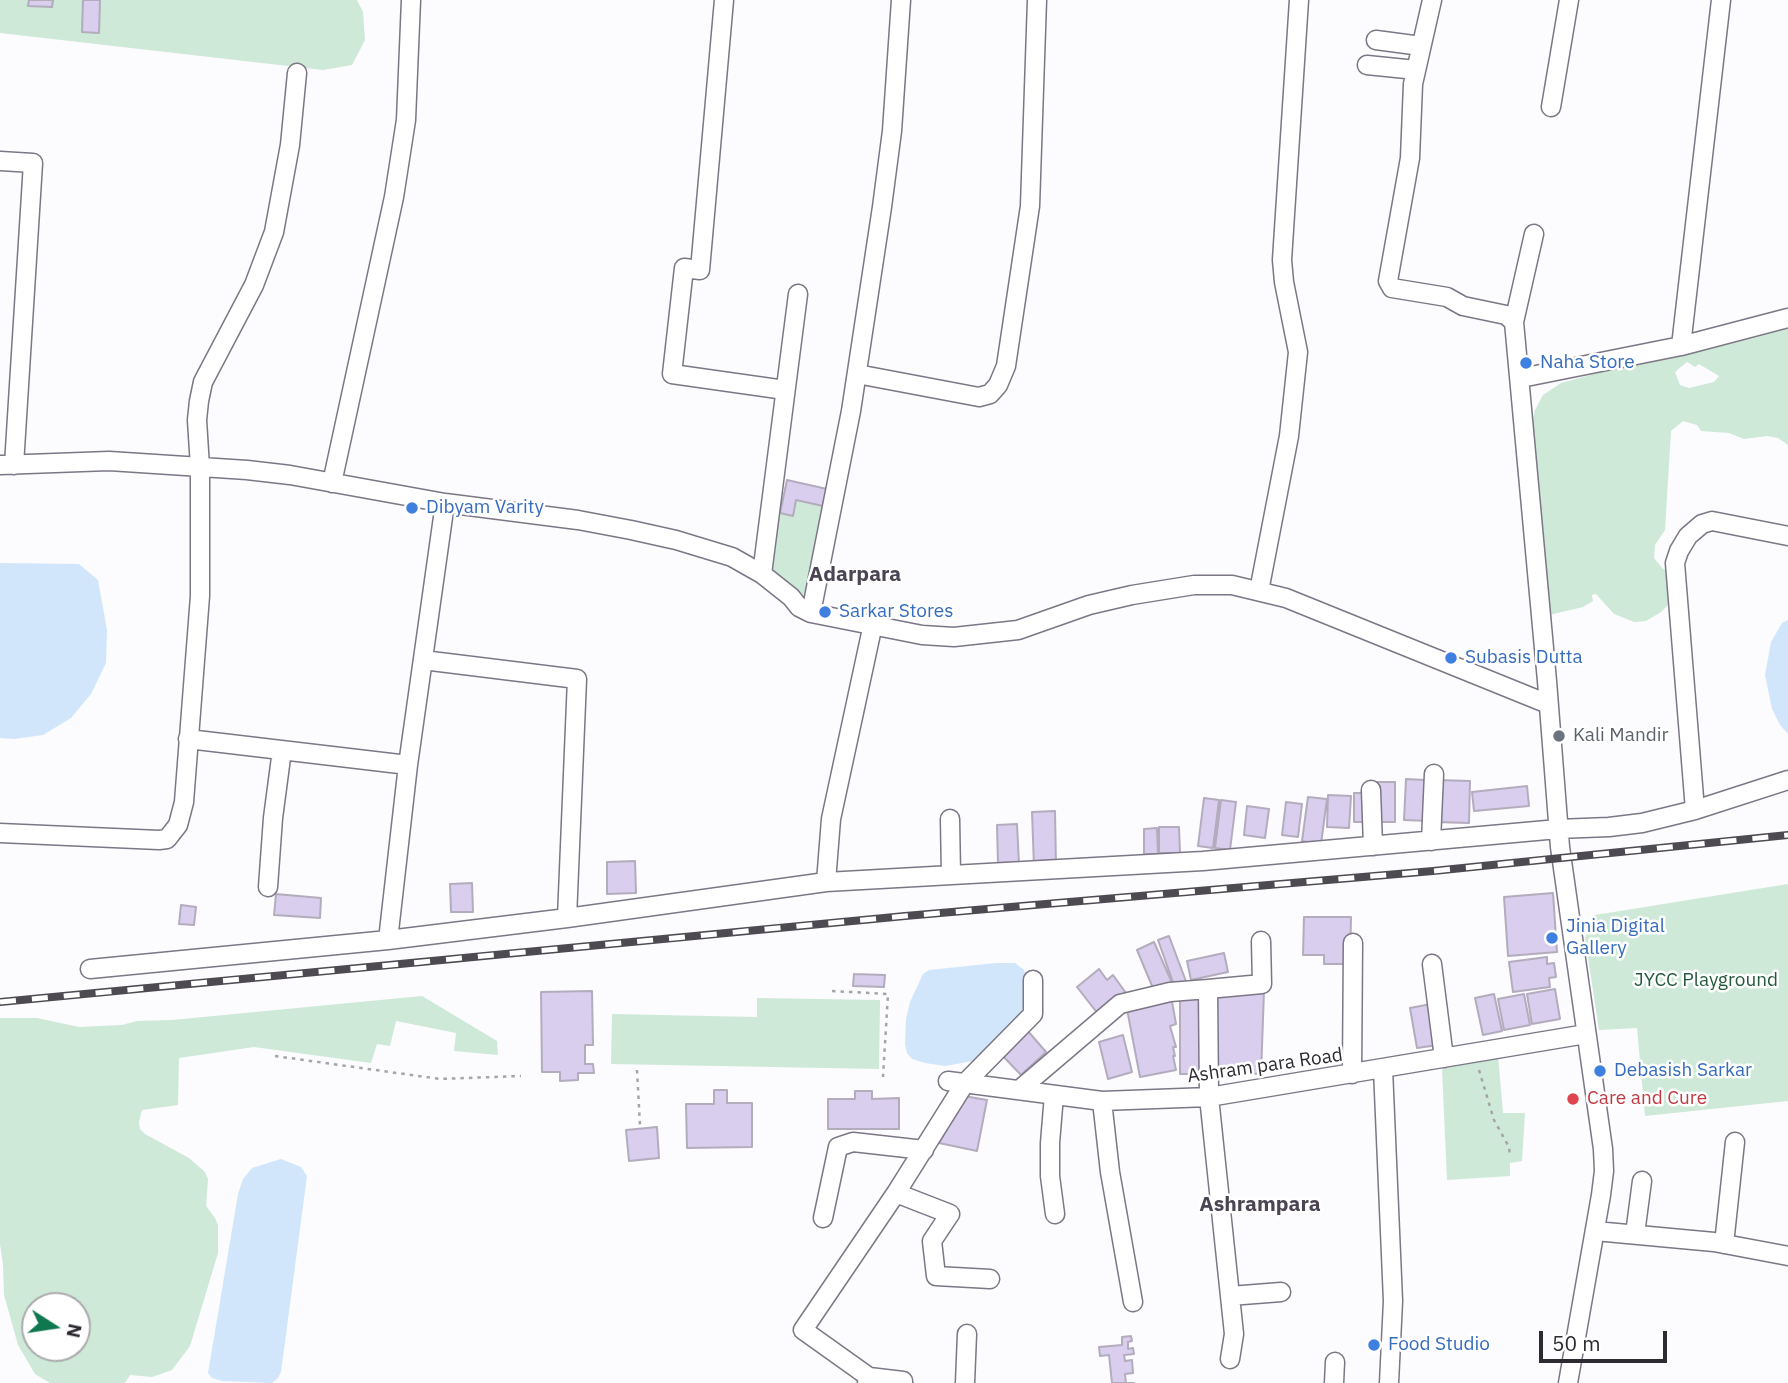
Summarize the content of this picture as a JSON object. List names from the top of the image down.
{
  "streets": {
    "street": ["Ashram para Road"]
  },
  "districts": ["Adarpara", "Ashrampara"],
  "parks": ["JYCC Playground"],
  "places": [
    "Naha Store",
    "Dibyam Varity",
    "Sarkar Stores",
    "Subasis Dutta",
    "Kali Mandir",
    "Jinia Digital Gallery",
    "Debasish Sarkar",
    "Care and Cure",
    "Food Studio"
  ],
  "scale_bar": "50 m",
  "north": "right"
}
